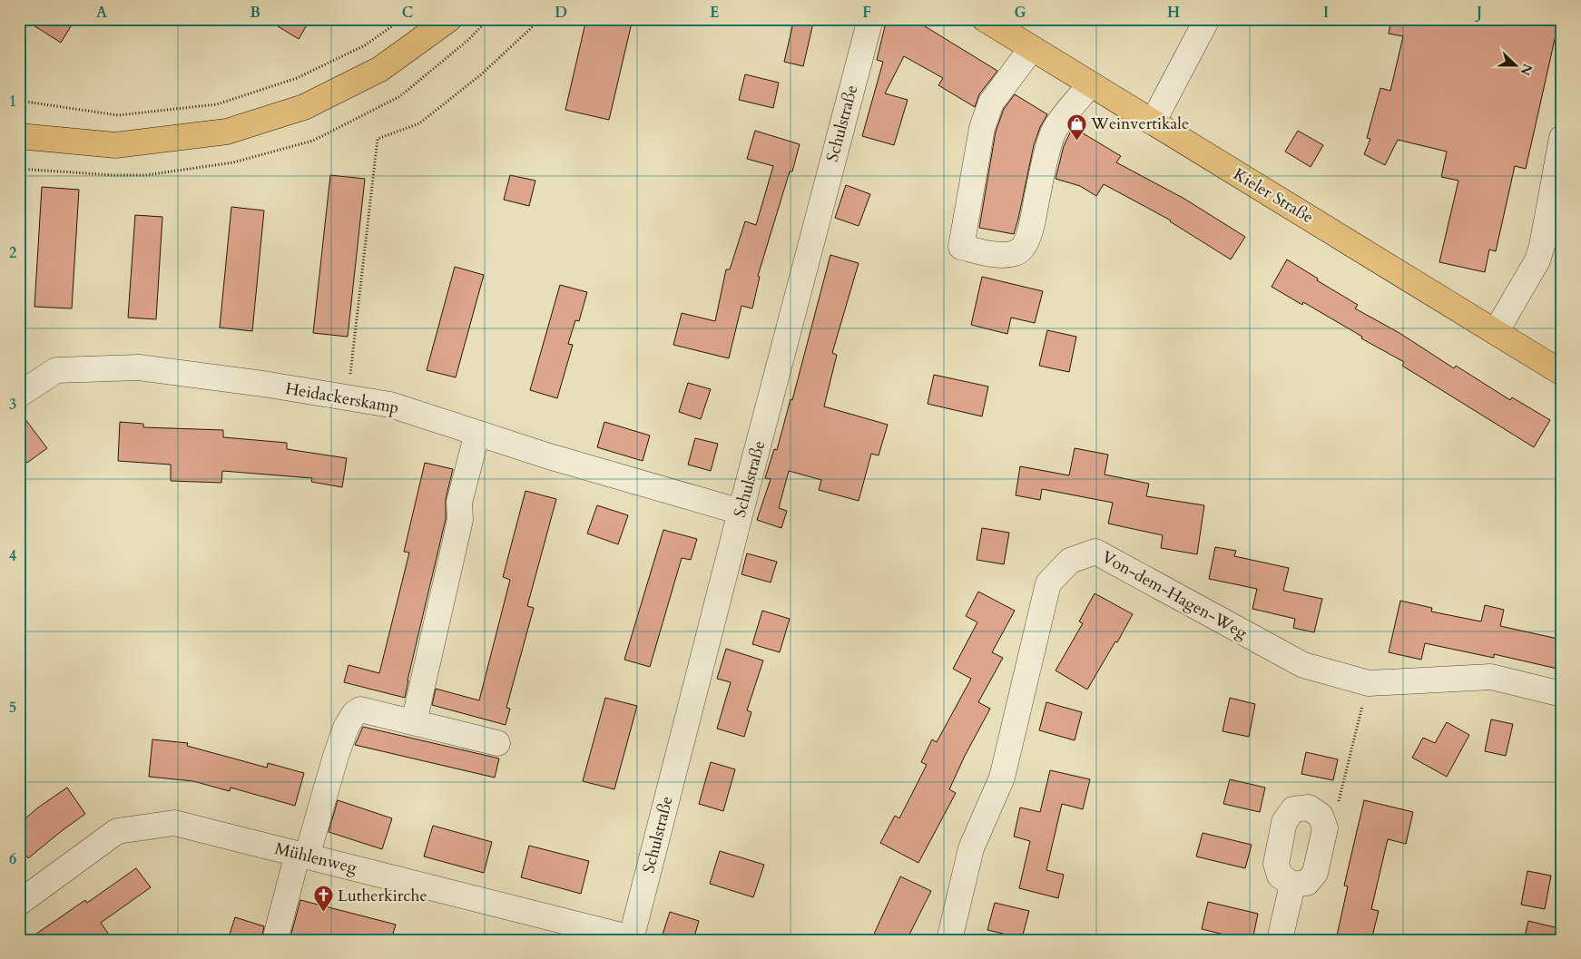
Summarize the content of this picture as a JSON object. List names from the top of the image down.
{
  "streets": {
    "main road": ["Kieler Straße"],
    "street": [
      "Schulstraße",
      "Heidackerskamp",
      "Von-dem-Hagen-Weg",
      "Mühlenweg"
    ]
  },
  "crossings": [
    ["Schulstraße", "Heidackerskamp"],
    ["Schulstraße", "Mühlenweg"]
  ],
  "places": {
    "shop": ["Weinvertikale"],
    "church": ["Lutherkirche"]
  },
  "north": "right",
  "grid": {
    "columns": [
      "A",
      "B",
      "C",
      "D",
      "E",
      "F",
      "G",
      "H",
      "I",
      "J"
    ],
    "rows": [
      "1",
      "2",
      "3",
      "4",
      "5",
      "6"
    ]
  }
}
